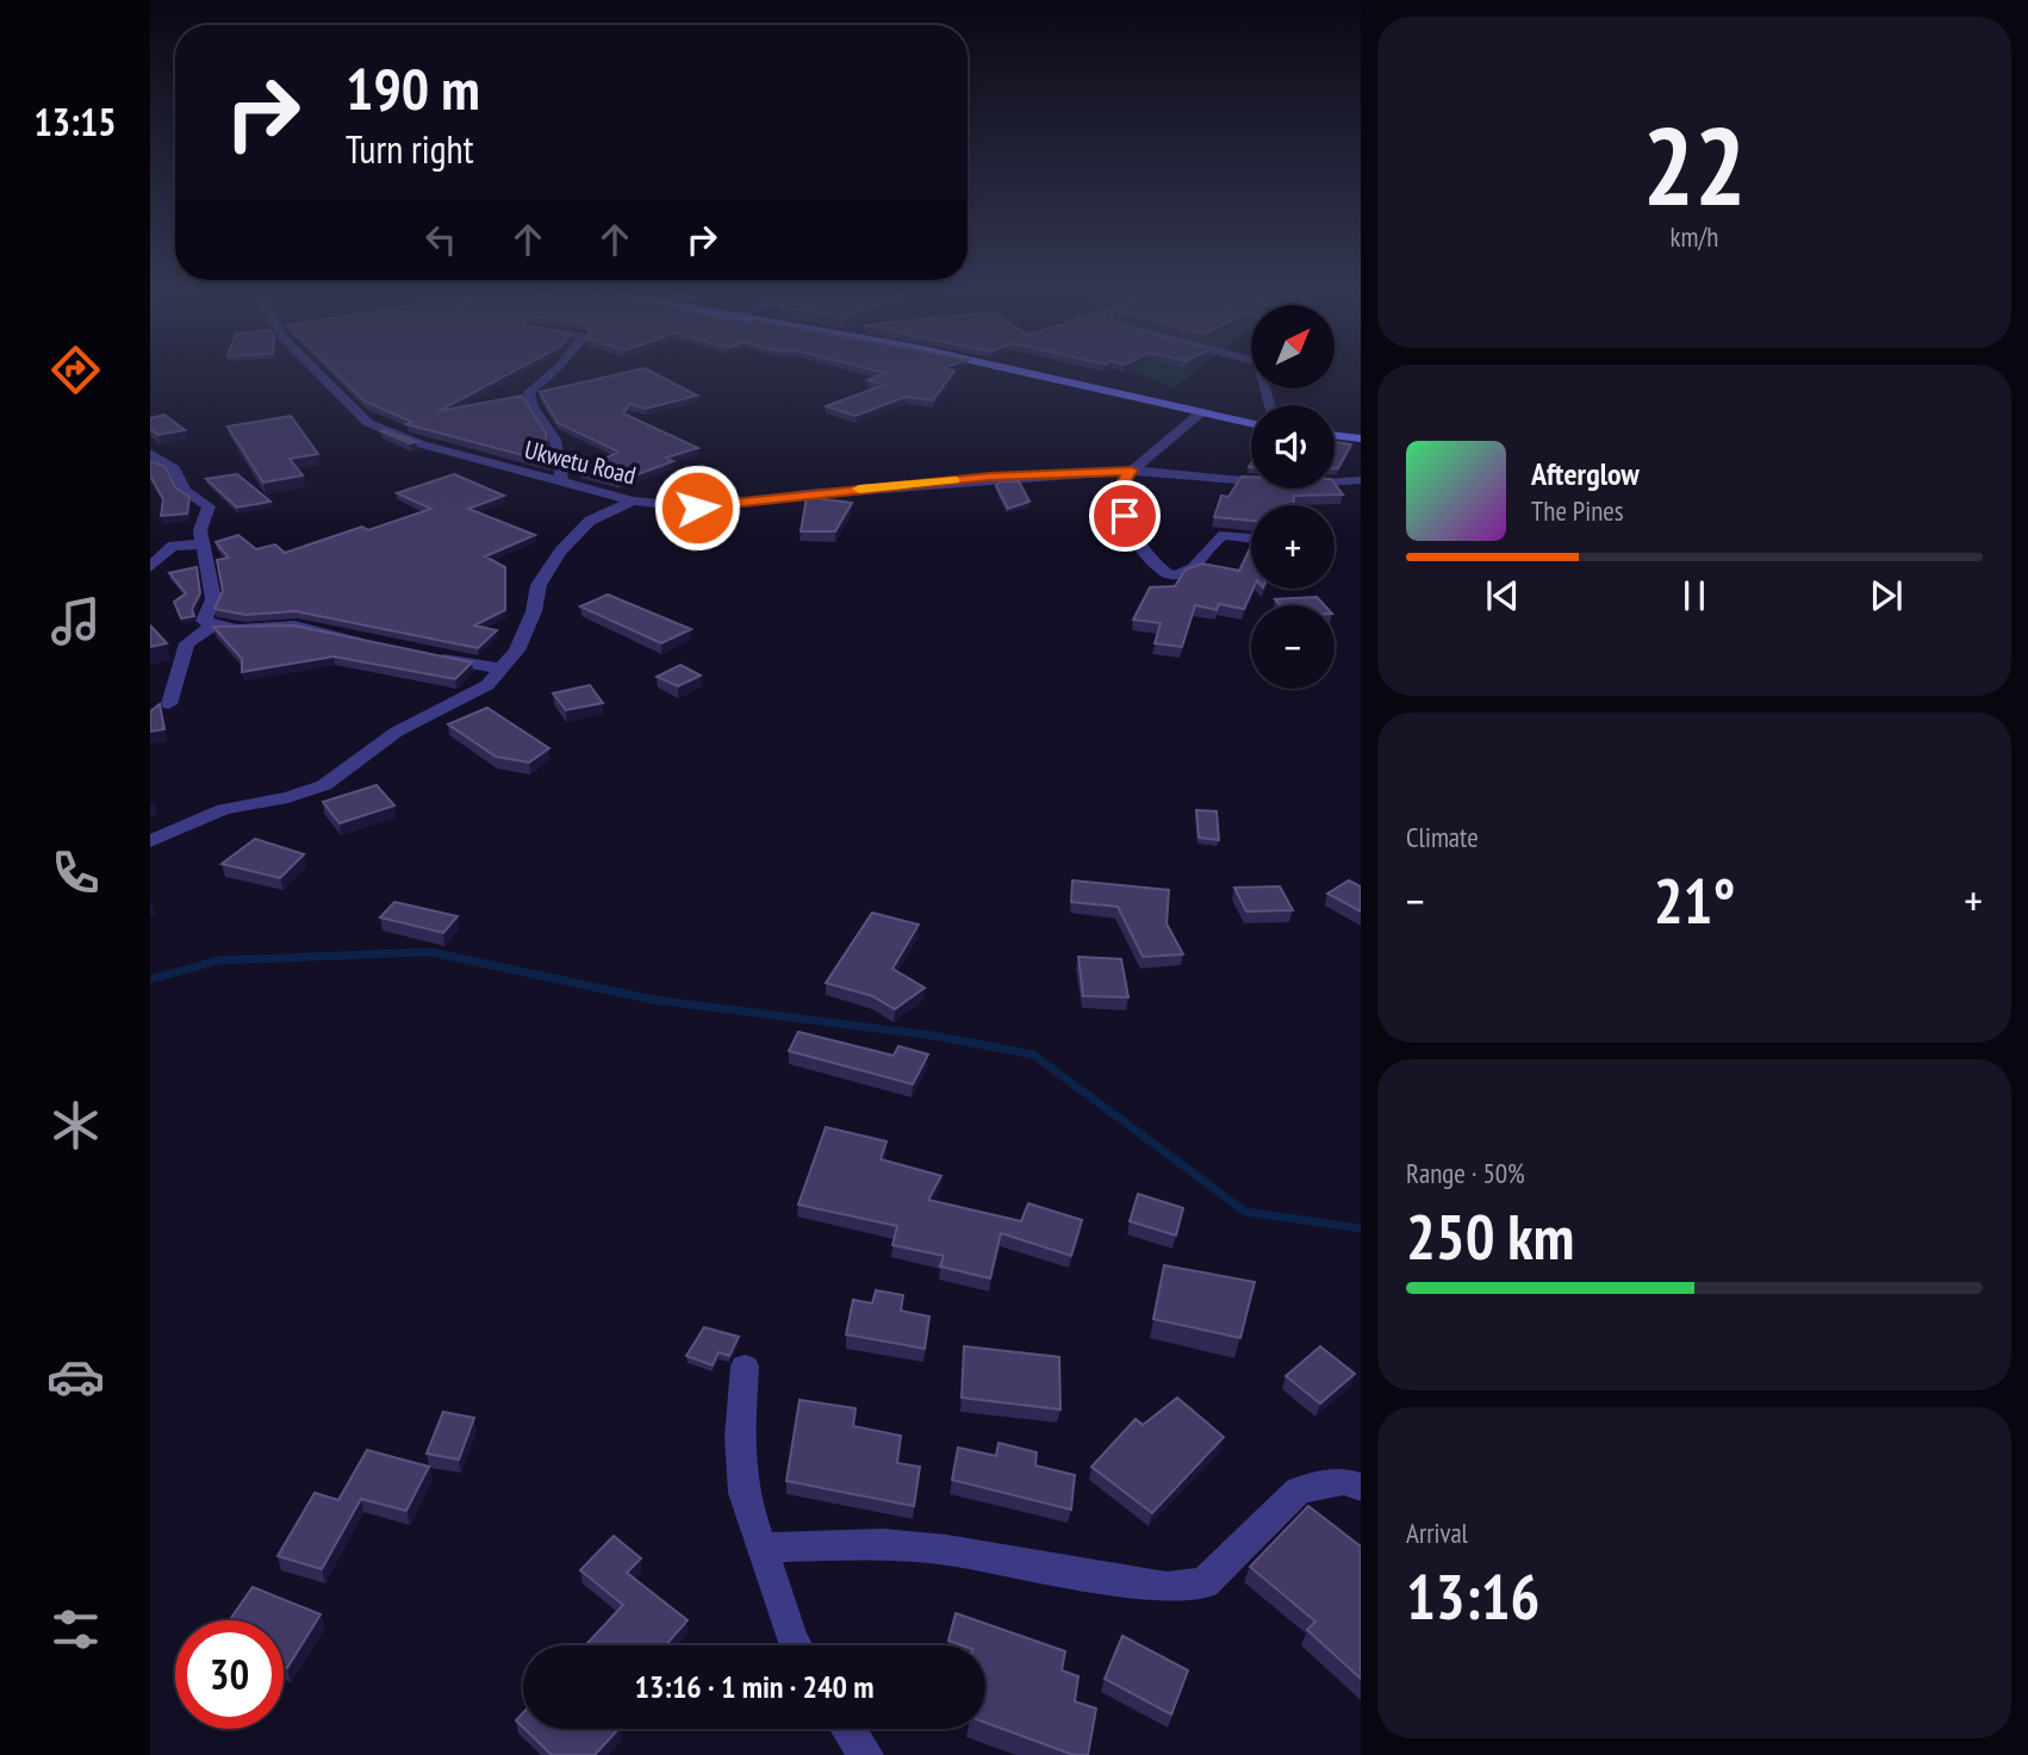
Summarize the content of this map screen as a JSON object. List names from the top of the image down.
{
  "streets": {
    "street": ["Ukwetu Road"]
  },
  "north": "top right",
  "page": {
    "tabs": "13:15",
    "tile": [
      ["22", "km/h"],
      "Climate",
      ["Range · 50%", "250 km"],
      ["Arrival", "13:16"]
    ],
    "turn": ["190 m", "Turn right"],
    "map_buttons": ["+", "−"],
    "song": ["Afterglow", "The Pines"],
    "heat": ["−", "21°", "+"],
    "limit": "30",
    "trip": "13:16 · 1 min · 240 m"
  }
}
